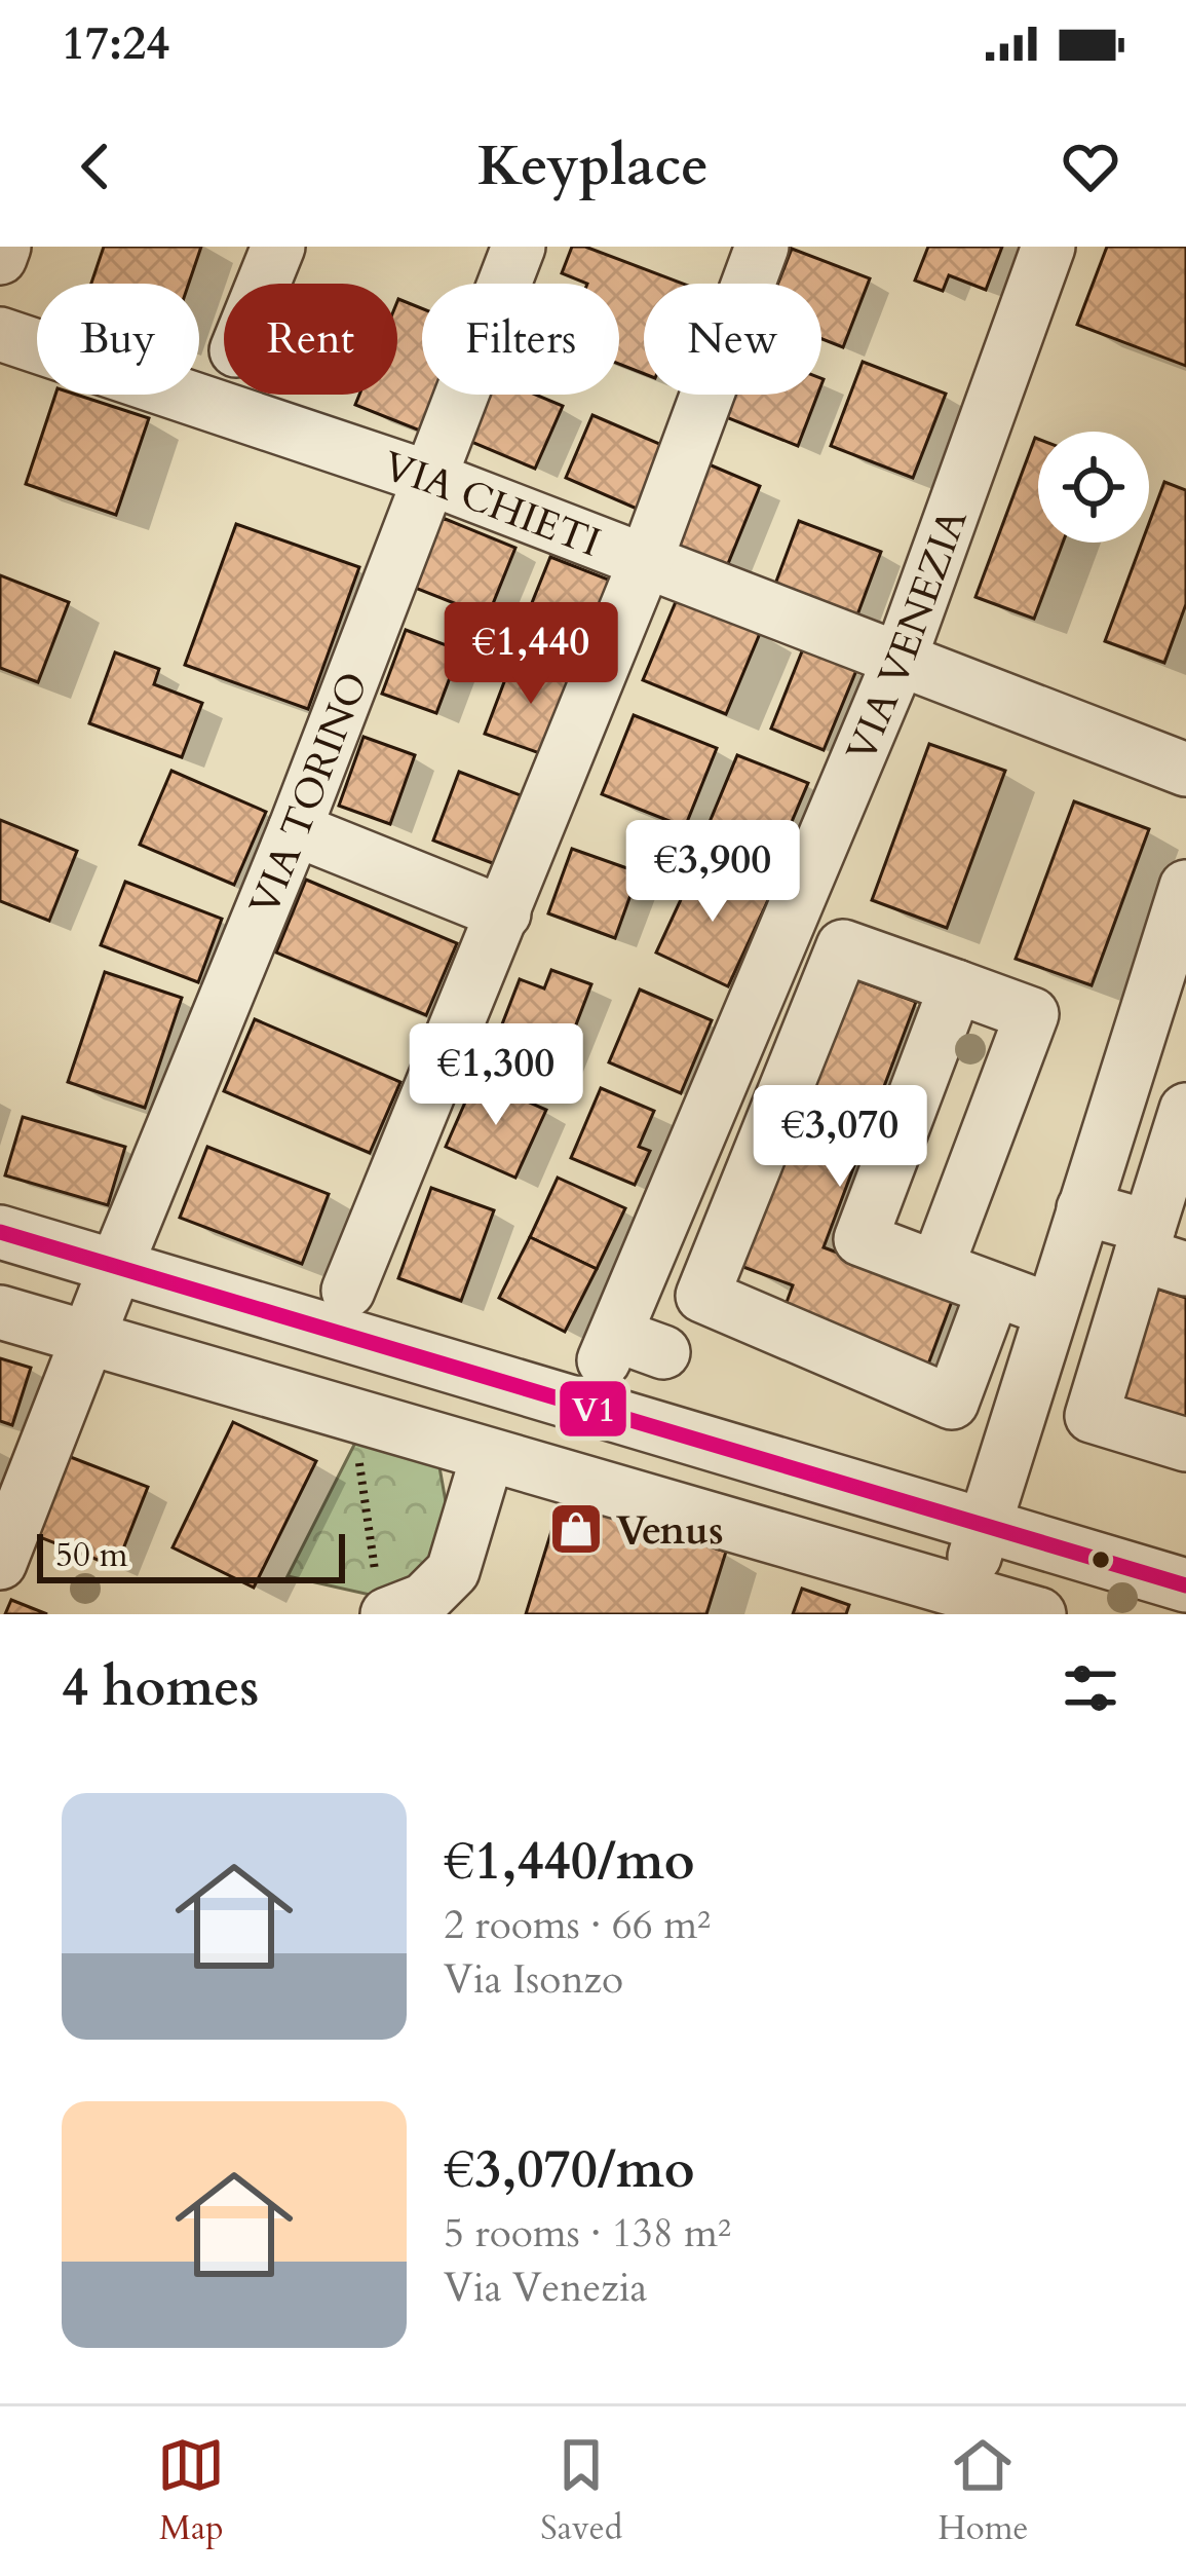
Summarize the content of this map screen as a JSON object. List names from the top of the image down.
{
  "streets": {
    "street": ["VIA CHIETI", "VIA VENEZIA", "VIA TORINO"]
  },
  "crossings": [
    ["VIA CHIETI", "VIA VENEZIA"],
    ["VIA CHIETI", "VIA TORINO"]
  ],
  "places": {
    "shop": ["Venus"]
  },
  "lines": ["transit line V1"],
  "scale_bar": "50 m",
  "page": {
    "status": "17:24",
    "header": "Keyplace",
    "chip": [
      "Buy",
      "Rent",
      "Filters",
      "New"
    ],
    "price": [
      "€1,440",
      "€3,900",
      "€1,300",
      "€3,070"
    ],
    "scale": "50 m",
    "heading": "4 homes",
    "list": [
      {
        "name": "€1,440/mo",
        "note": "2 rooms · 66 m² · Via Isonzo"
      },
      {
        "name": "€3,070/mo",
        "note": "5 rooms · 138 m² · Via Venezia"
      }
    ],
    "tabs": ["Map", "Saved", "Home"]
  }
}
